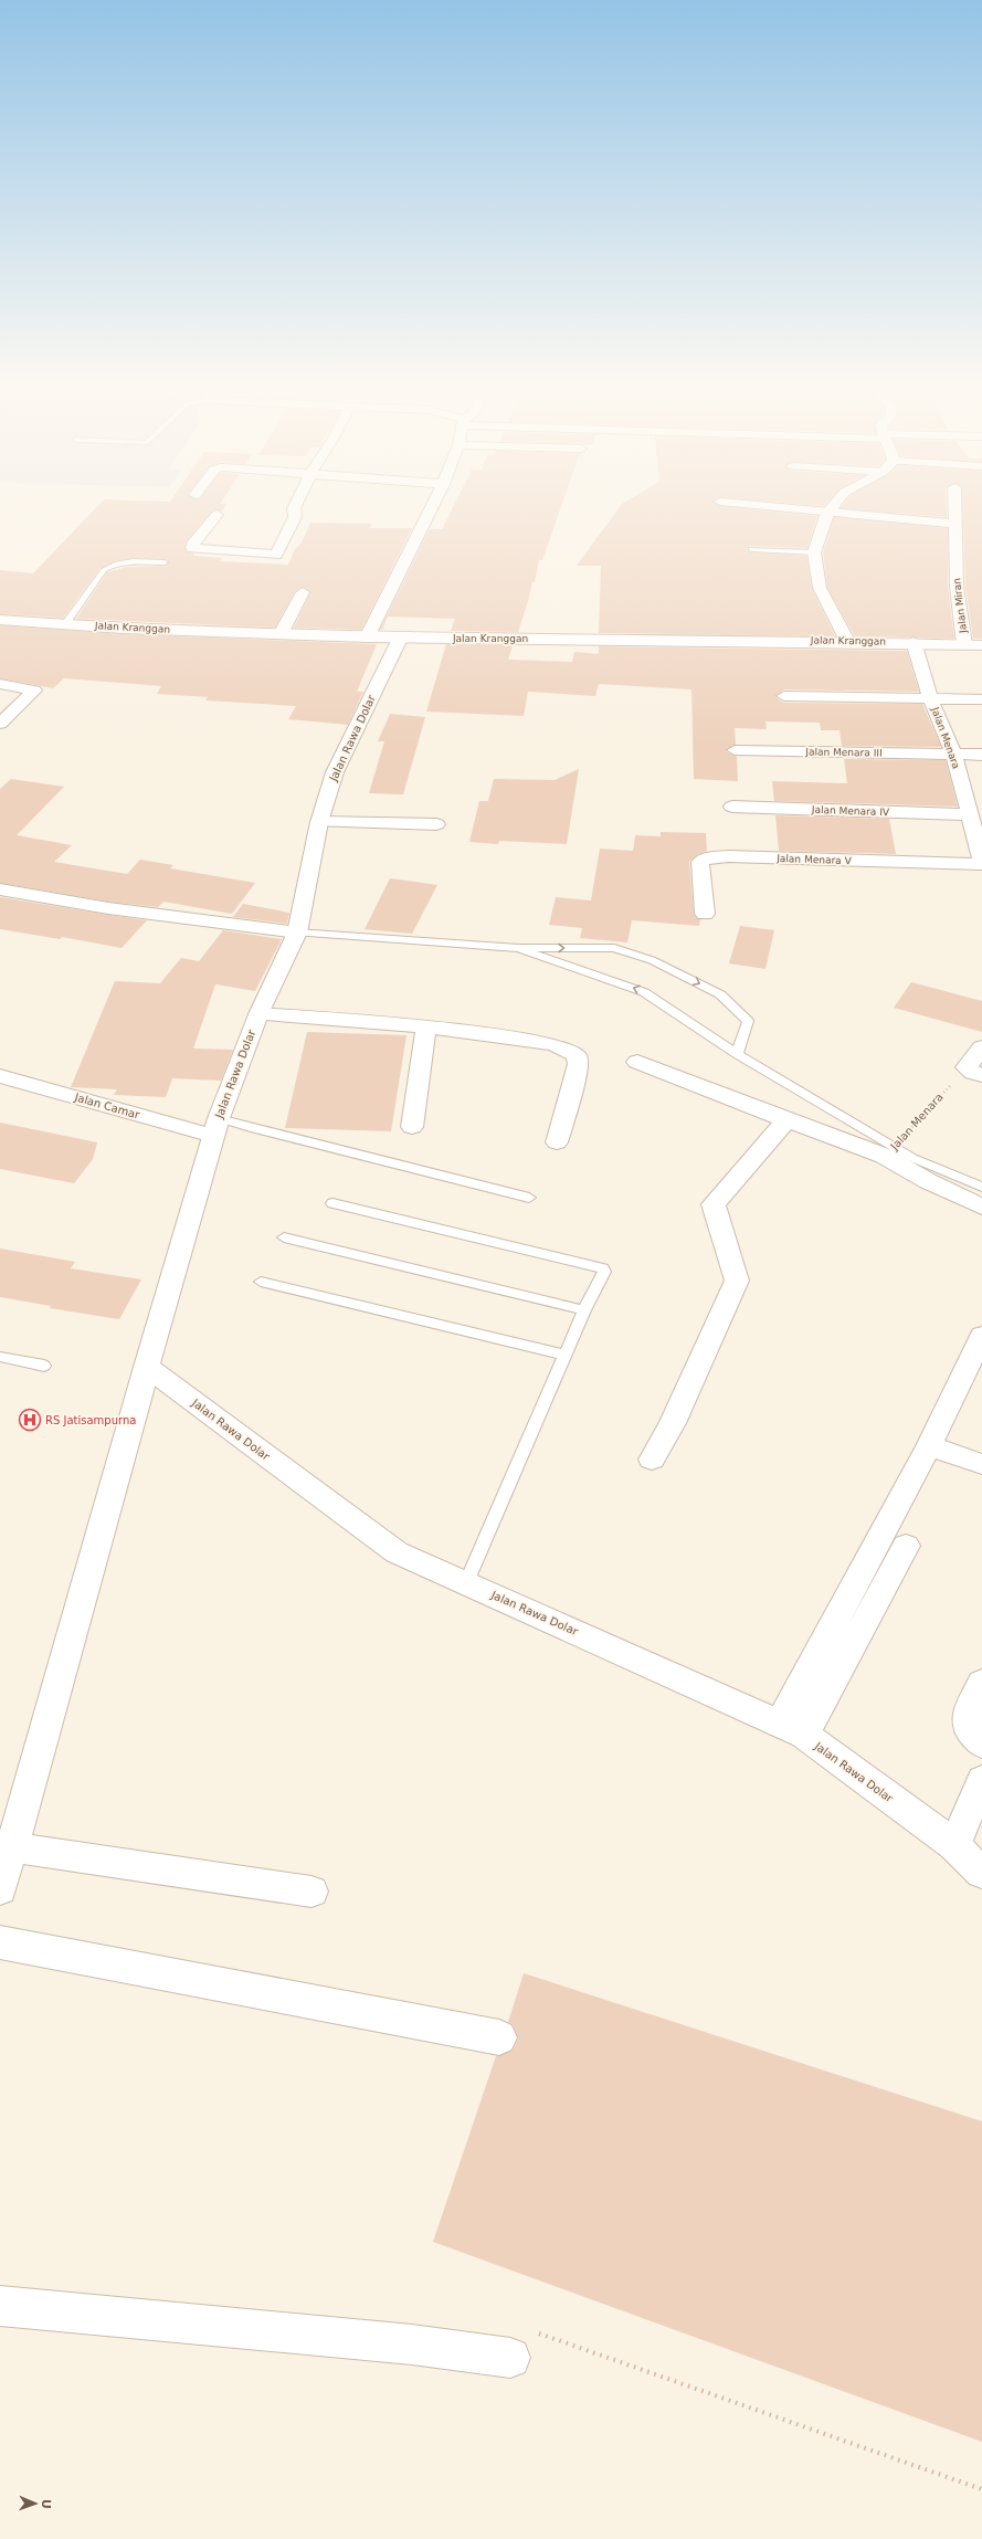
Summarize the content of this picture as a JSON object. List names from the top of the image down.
{
  "streets": {
    "street": [
      "Jalan Miran",
      "Jalan Kranggan",
      "Jalan Rawa Dolar",
      "Jalan Menara",
      "Jalan Menara III",
      "Jalan Menara IV",
      "Jalan Menara V",
      "Jalan Camar"
    ]
  },
  "crossings": [
    ["Jalan Miran", "Jalan Kranggan"],
    ["Jalan Kranggan", "Jalan Rawa Dolar"],
    ["Jalan Kranggan", "Jalan Menara"],
    ["Jalan Rawa Dolar", "Jalan Camar"],
    ["Jalan Menara", "Jalan Menara III"],
    ["Jalan Menara", "Jalan Menara IV"],
    ["Jalan Menara", "Jalan Menara V"]
  ],
  "places": {
    "hospital": ["RS Jatisampurna"]
  },
  "north": "right"
}
